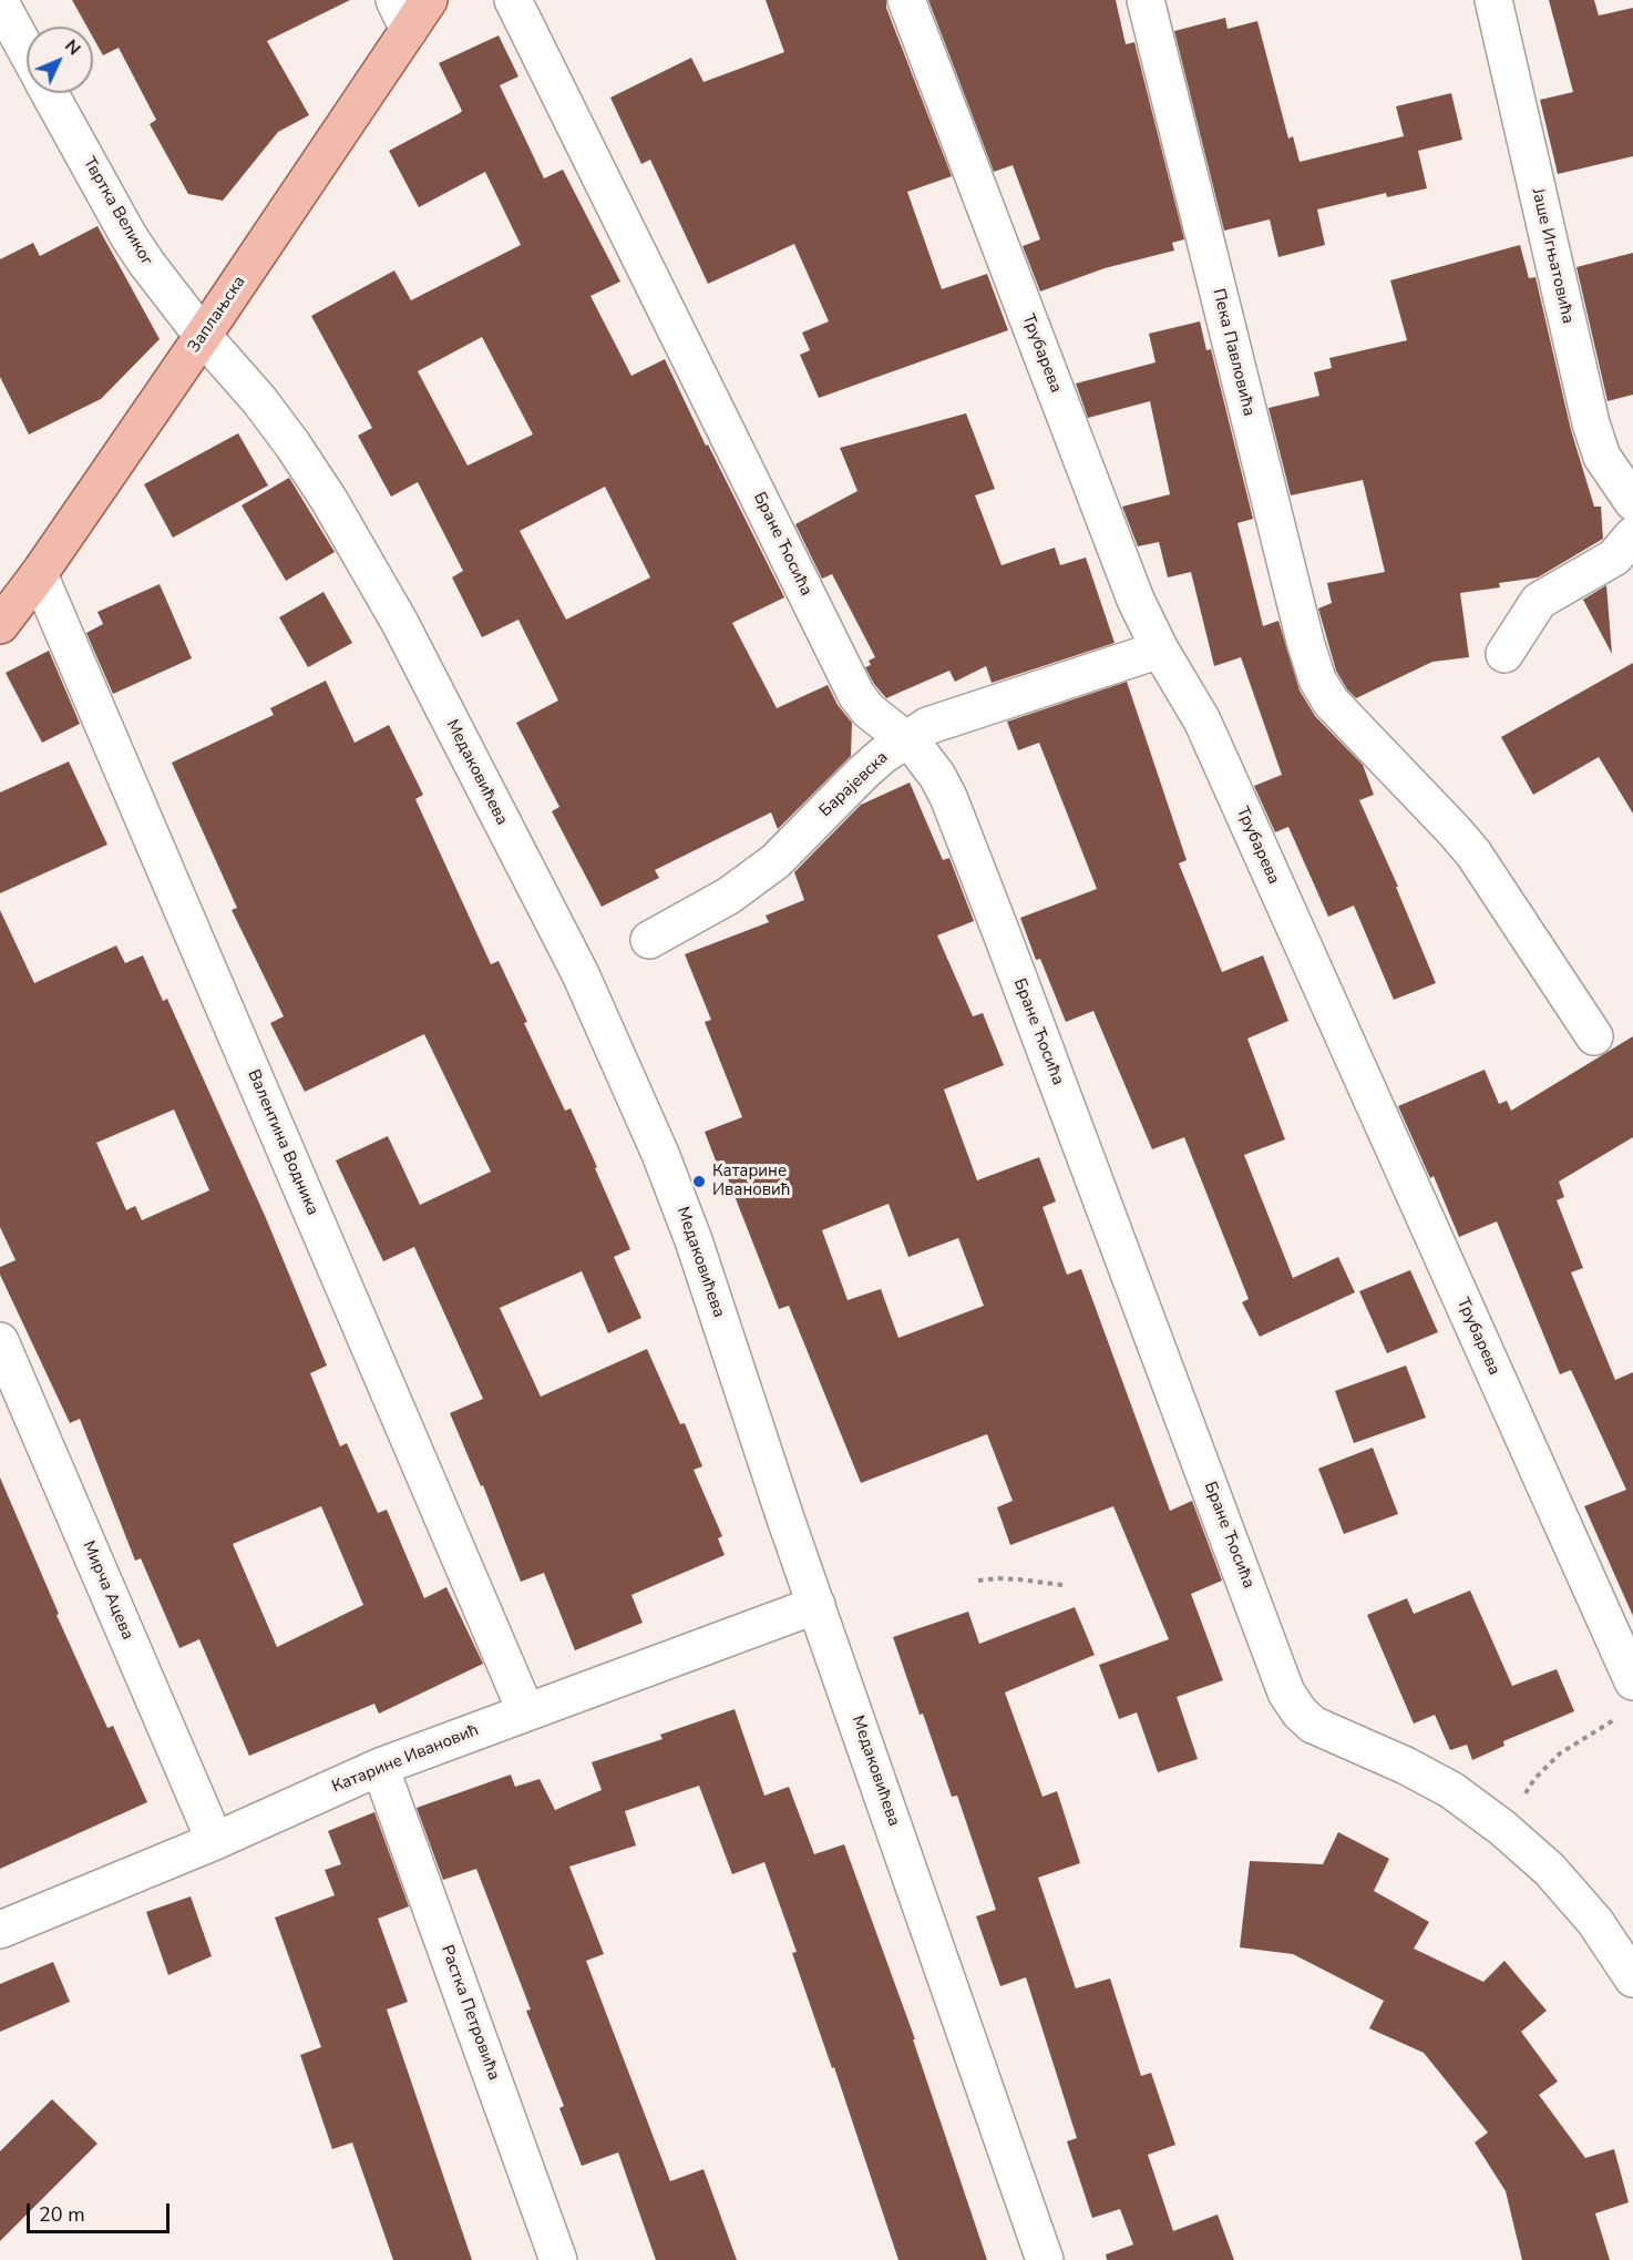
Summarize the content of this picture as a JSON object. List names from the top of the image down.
{
  "streets": {
    "main road": ["Заплањска"],
    "street": [
      "Твртка Великог",
      "Јаше Игњатовића",
      "Пека Павловића",
      "Трубарева",
      "Бране Ћосића",
      "Медаковићева",
      "Барајевска",
      "Валентина Водника",
      "Мирча Ацева",
      "Катарине Ивановић",
      "Растка Петровића"
    ]
  },
  "crossings": [
    ["Твртка Великог", "Заплањска"],
    ["Твртка Великог", "Медаковићева"],
    ["Заплањска", "Медаковићева"],
    ["Заплањска", "Валентина Водника"],
    ["Трубарева", "Барајевска"],
    ["Бране Ћосића", "Барајевска"],
    ["Медаковићева", "Катарине Ивановић"],
    ["Валентина Водника", "Катарине Ивановић"],
    ["Мирча Ацева", "Катарине Ивановић"],
    ["Катарине Ивановић", "Растка Петровића"]
  ],
  "places": ["Катарине Ивановић"],
  "scale_bar": "20 m",
  "north": "top right"
}
